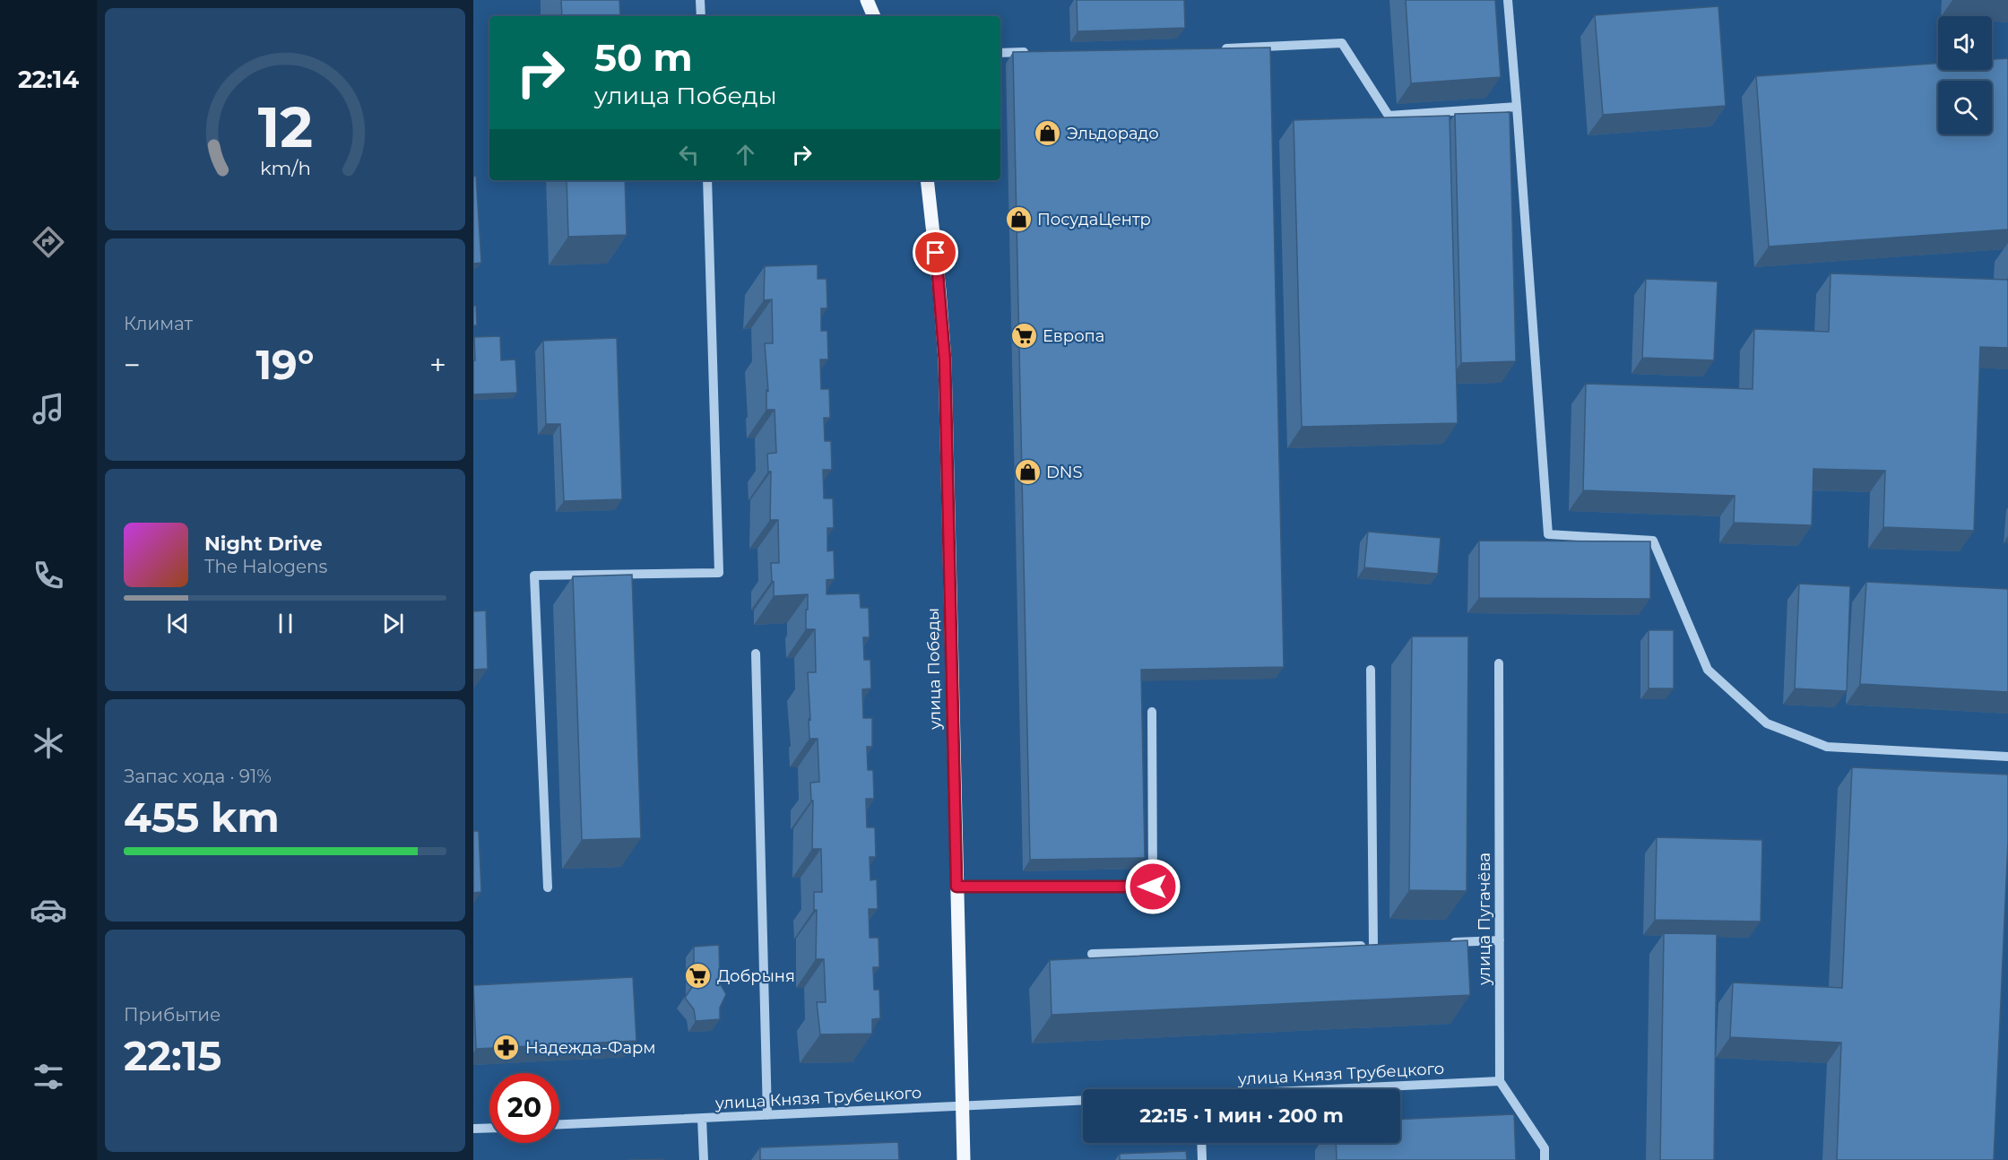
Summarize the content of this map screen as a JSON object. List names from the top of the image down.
{
  "streets": {
    "main road": ["улица Победы"],
    "street": ["улица Пугачёва", "улица Князя Трубецкого"]
  },
  "crossings": [
    ["улица Победы", "улица Князя Трубецкого"],
    ["улица Пугачёва", "улица Князя Трубецкого"]
  ],
  "places": {
    "shop": ["Эльдорадо", "ПосудаЦентр", "DNS"],
    "supermarket": ["Европа", "Добрыня"],
    "pharmacy": ["Надежда-Фарм"]
  },
  "page": {
    "tabs": "22:14",
    "turn": ["50 m", "улица Победы"],
    "tile": [
      "Климат",
      ["Запас хода · 91%", "455 km"],
      ["Прибытие", "22:15"]
    ],
    "heat": ["−", "19°", "+"],
    "song": ["Night Drive", "The Halogens"],
    "limit": "20",
    "trip": "22:15 · 1 мин · 200 m",
    "gauge": ["12", "km/h"]
  }
}
